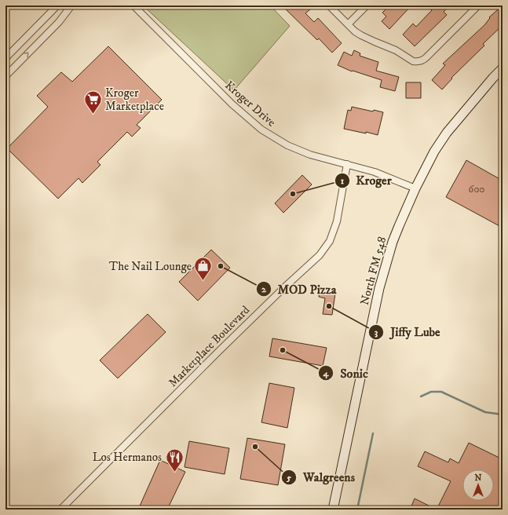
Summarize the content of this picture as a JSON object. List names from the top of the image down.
{
  "streets": {
    "main road": ["North FM 548"],
    "street": ["Kroger Drive", "Marketplace Boulevard"]
  },
  "crossings": [
    ["Kroger Drive", "North FM 548"],
    ["Kroger Drive", "Marketplace Boulevard"]
  ],
  "places": {
    "supermarket": ["Kroger Marketplace"],
    "other": [
      "Kroger",
      "MOD Pizza",
      "Jiffy Lube",
      "Sonic",
      "Walgreens"
    ],
    "shop": ["The Nail Lounge"],
    "restaurant": ["Los Hermanos"]
  },
  "house_numbers": ["600"],
  "north": "top"
}
